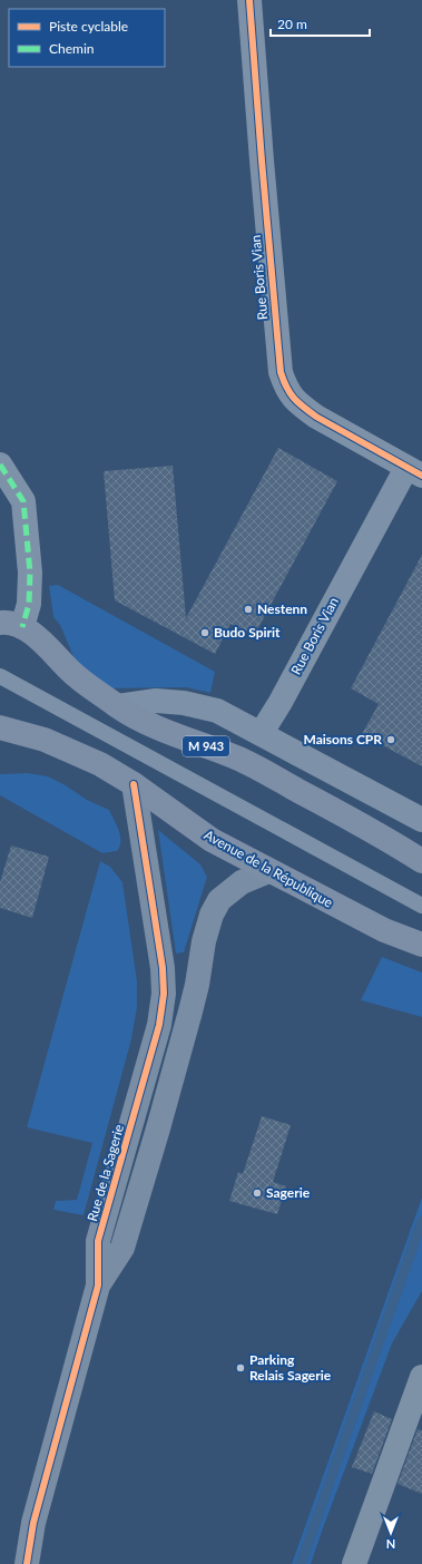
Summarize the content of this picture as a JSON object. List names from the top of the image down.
{
  "streets": {
    "main road": ["M 943", "Avenue de la République"],
    "street": ["Rue Boris Vian", "Rue de la Sagerie"]
  },
  "crossings": [
    ["Avenue de la République", "Rue de la Sagerie"]
  ],
  "places": [
    "Nestenn",
    "Budo Spirit",
    "Maisons CPR",
    "Sagerie",
    "Parking Relais Sagerie"
  ],
  "legend": ["Piste cyclable", "Chemin"],
  "scale_bar": "20 m",
  "north": "bottom"
}
